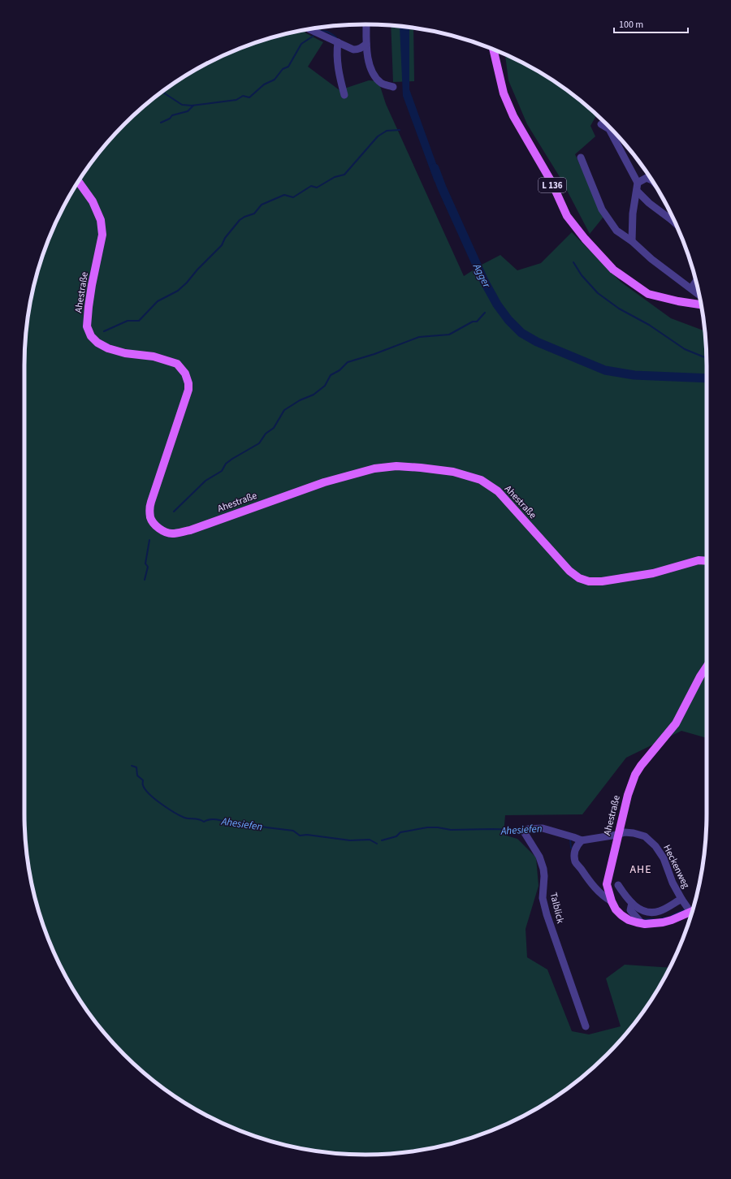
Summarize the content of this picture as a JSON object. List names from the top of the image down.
{
  "streets": {
    "main road": ["L 136", "Ahestraße"],
    "street": ["Heckenweg", "Talblick"]
  },
  "crossings": [
    ["Ahestraße", "Heckenweg"],
    ["Ahestraße", "Talblick"],
    ["Heckenweg", "Talblick"]
  ],
  "districts": ["AHE"],
  "water": ["Agger", "Ahesiefen"],
  "scale_bar": "100 m"
}
